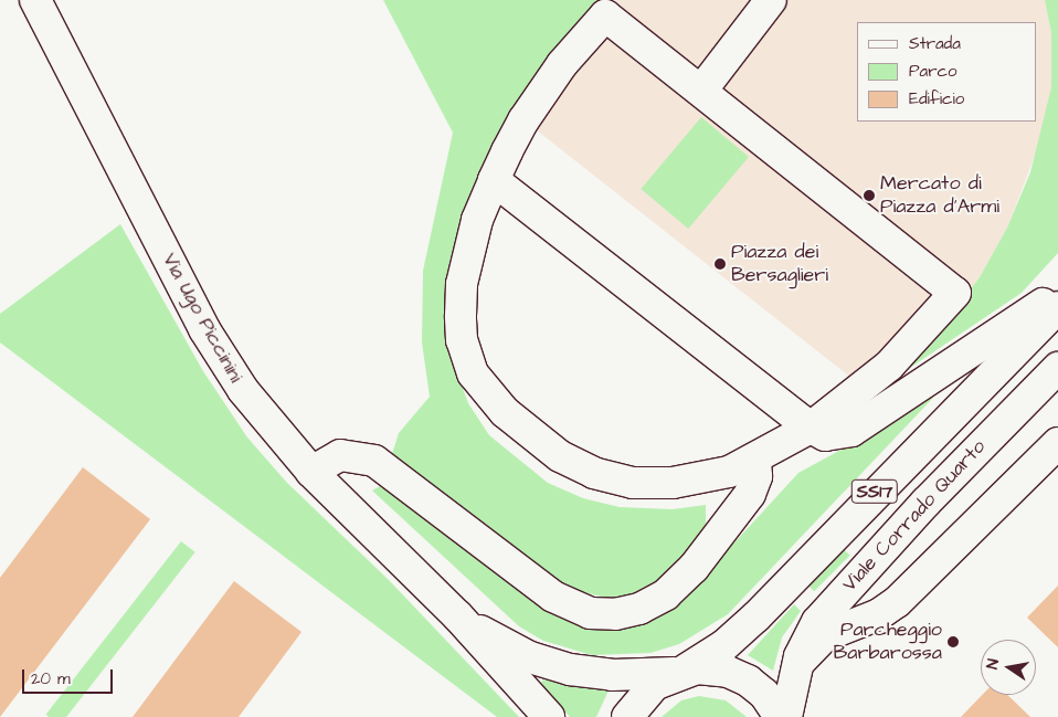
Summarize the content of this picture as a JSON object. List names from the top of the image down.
{
  "streets": {
    "street": ["Via Ugo Piccinini", "SS17", "Viale Corrado Quarto"]
  },
  "crossings": [
    ["Via Ugo Piccinini", "SS17"]
  ],
  "places": ["Mercato di Piazza d'Armi", "Piazza dei Bersaglieri", "Parcheggio Barbarossa"],
  "legend": ["Strada", "Parco", "Edificio"],
  "scale_bar": "20 m",
  "north": "left"
}
